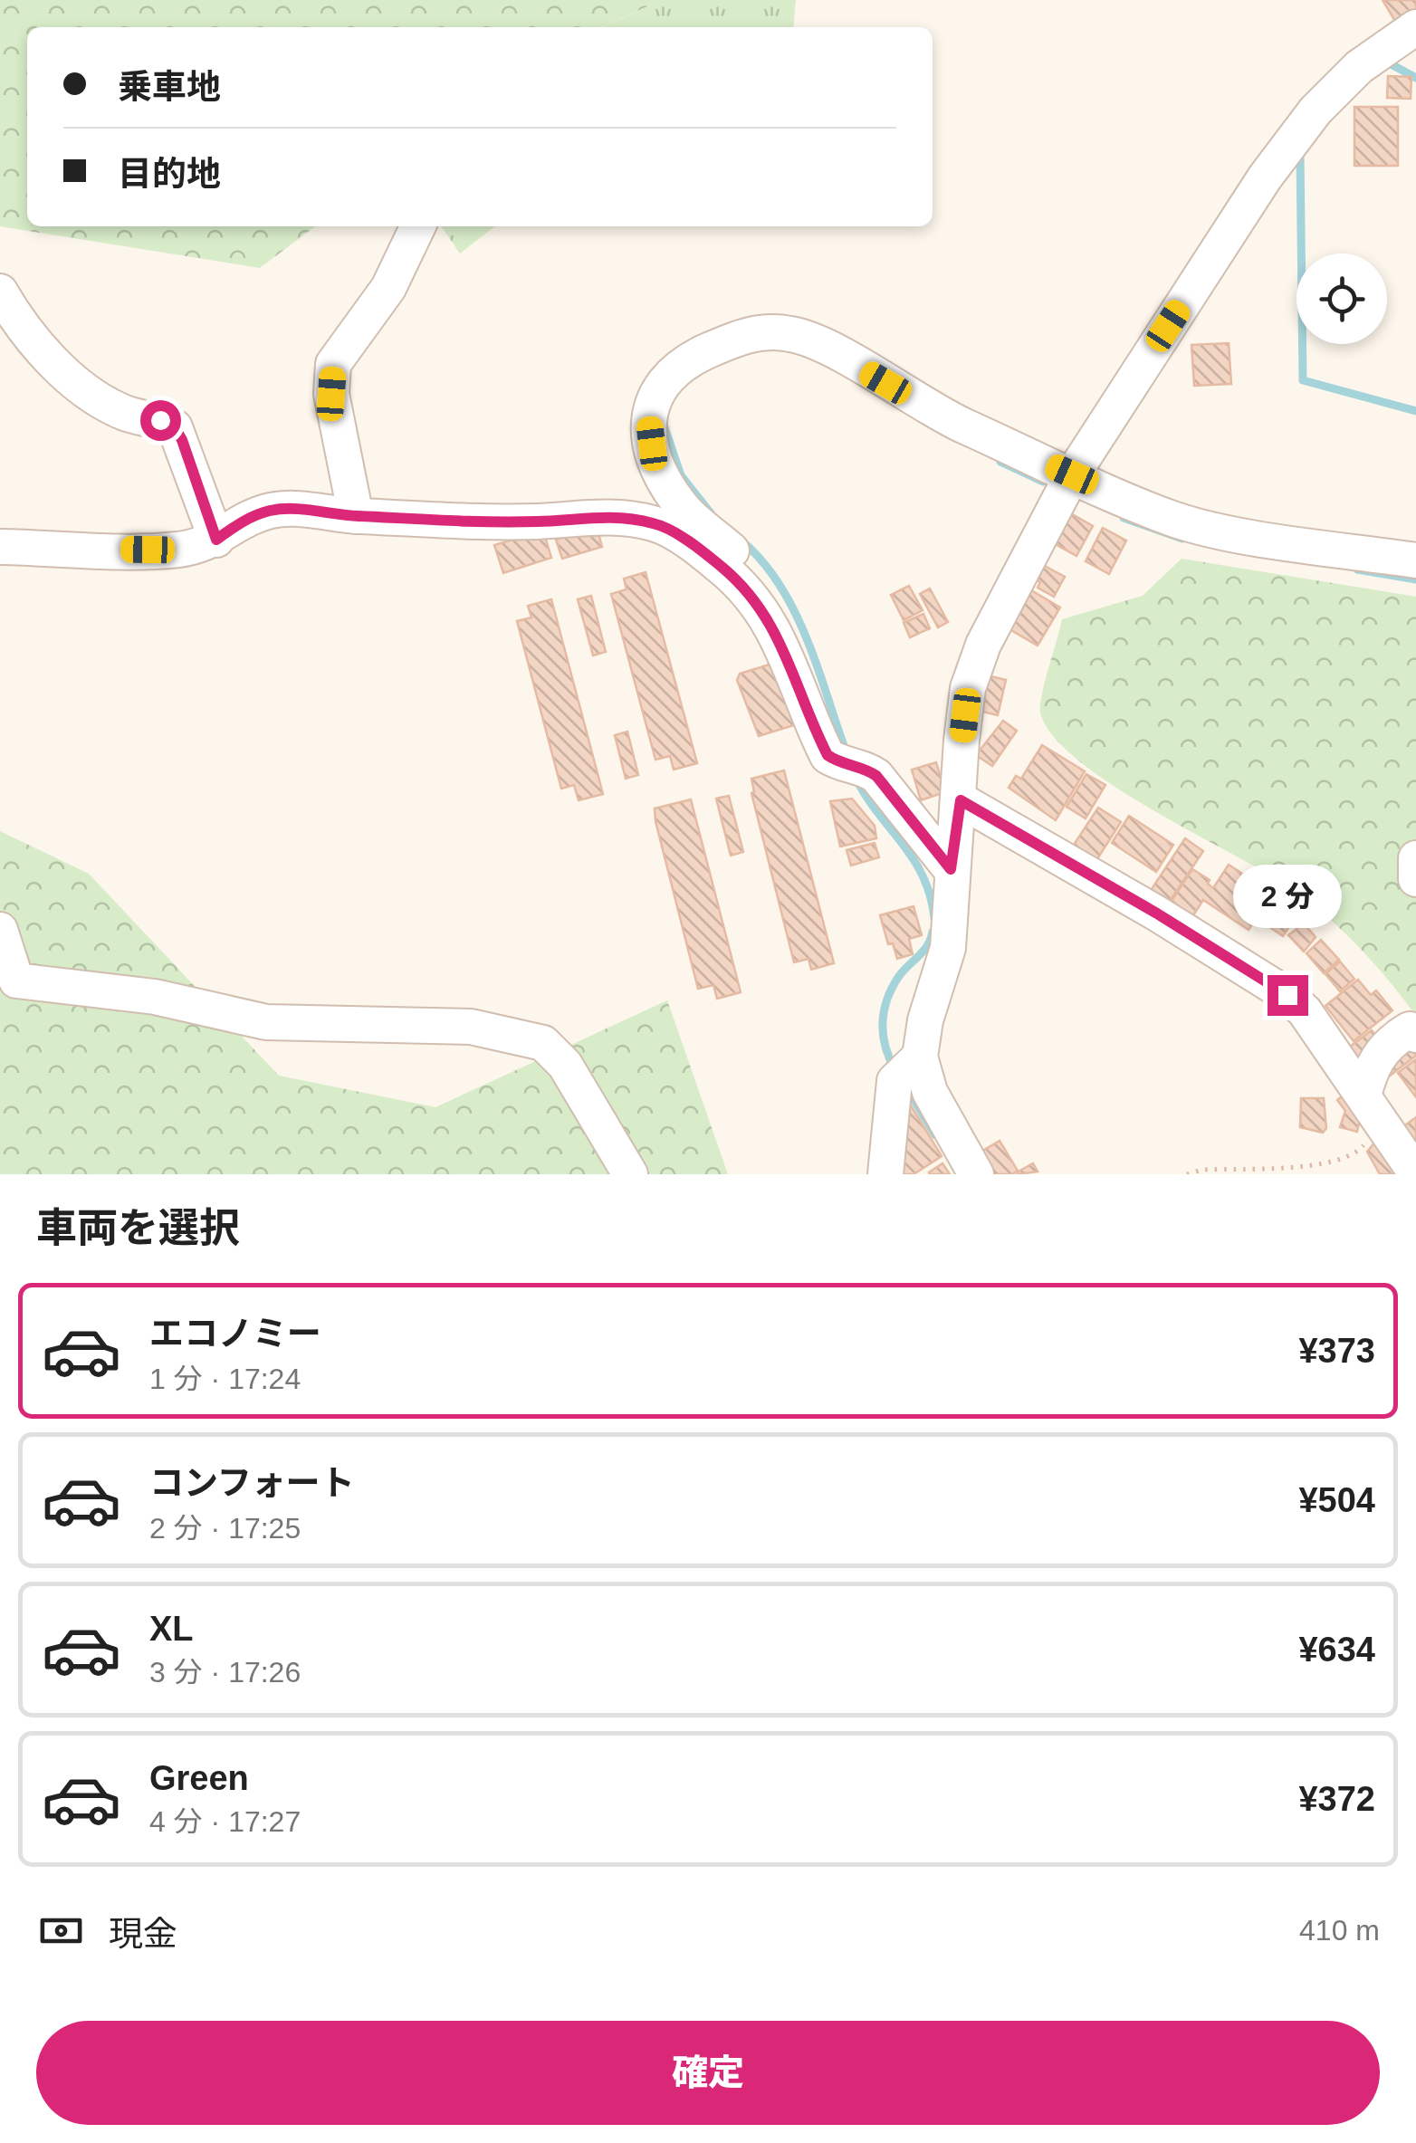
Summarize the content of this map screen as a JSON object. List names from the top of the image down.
{
  "page": {
    "banner": ["乗車地", "目的地"],
    "bubble": "2 分",
    "heading": "車両を選択",
    "list": [
      {
        "name": "エコノミー",
        "note": "1 分 · 17:24",
        "value": "¥373"
      },
      {
        "name": "コンフォート",
        "note": "2 分 · 17:25",
        "value": "¥504"
      },
      {
        "name": "XL",
        "note": "3 分 · 17:26",
        "value": "¥634"
      },
      {
        "name": "Green",
        "note": "4 分 · 17:27",
        "value": "¥372"
      }
    ],
    "pay": ["現金", "410 m"],
    "buttons": "確定"
  }
}
